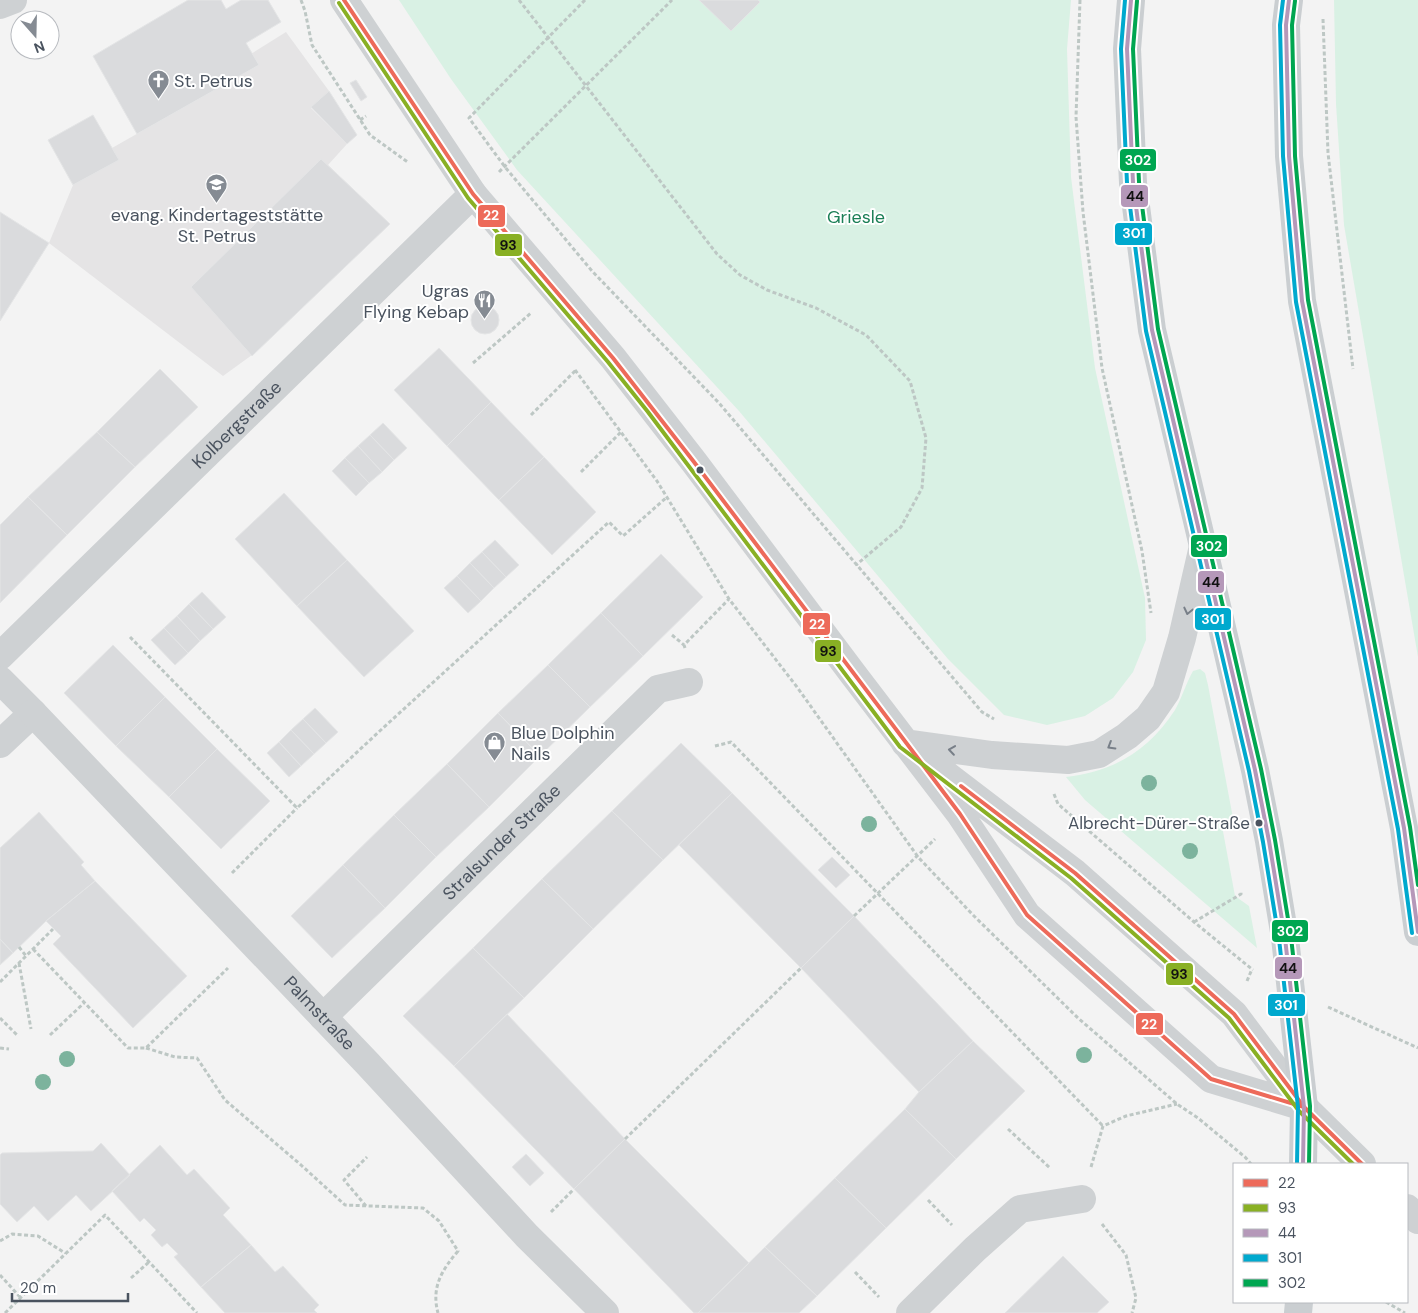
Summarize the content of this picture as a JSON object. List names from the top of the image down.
{
  "streets": {
    "street": ["Kolbergstraße", "Stralsunder Straße", "Palmstraße"]
  },
  "crossings": [
    ["Stralsunder Straße", "Palmstraße"]
  ],
  "parks": ["Griesle"],
  "places": {
    "church": ["St. Petrus"],
    "school or university": ["evang. Kindertageststätte St. Petrus"],
    "restaurant": ["Ugras Flying Kebap"],
    "shop": ["Blue Dolphin Nails"],
    "other": ["Albrecht-Dürer-Straße"]
  },
  "lines": [
    "transit line 22",
    "transit line 44",
    "transit line 301",
    "transit line 302",
    "transit line 93"
  ],
  "legend": [
    "22",
    "93",
    "44",
    "301",
    "302"
  ],
  "scale_bar": "20 m",
  "north": "bottom"
}
